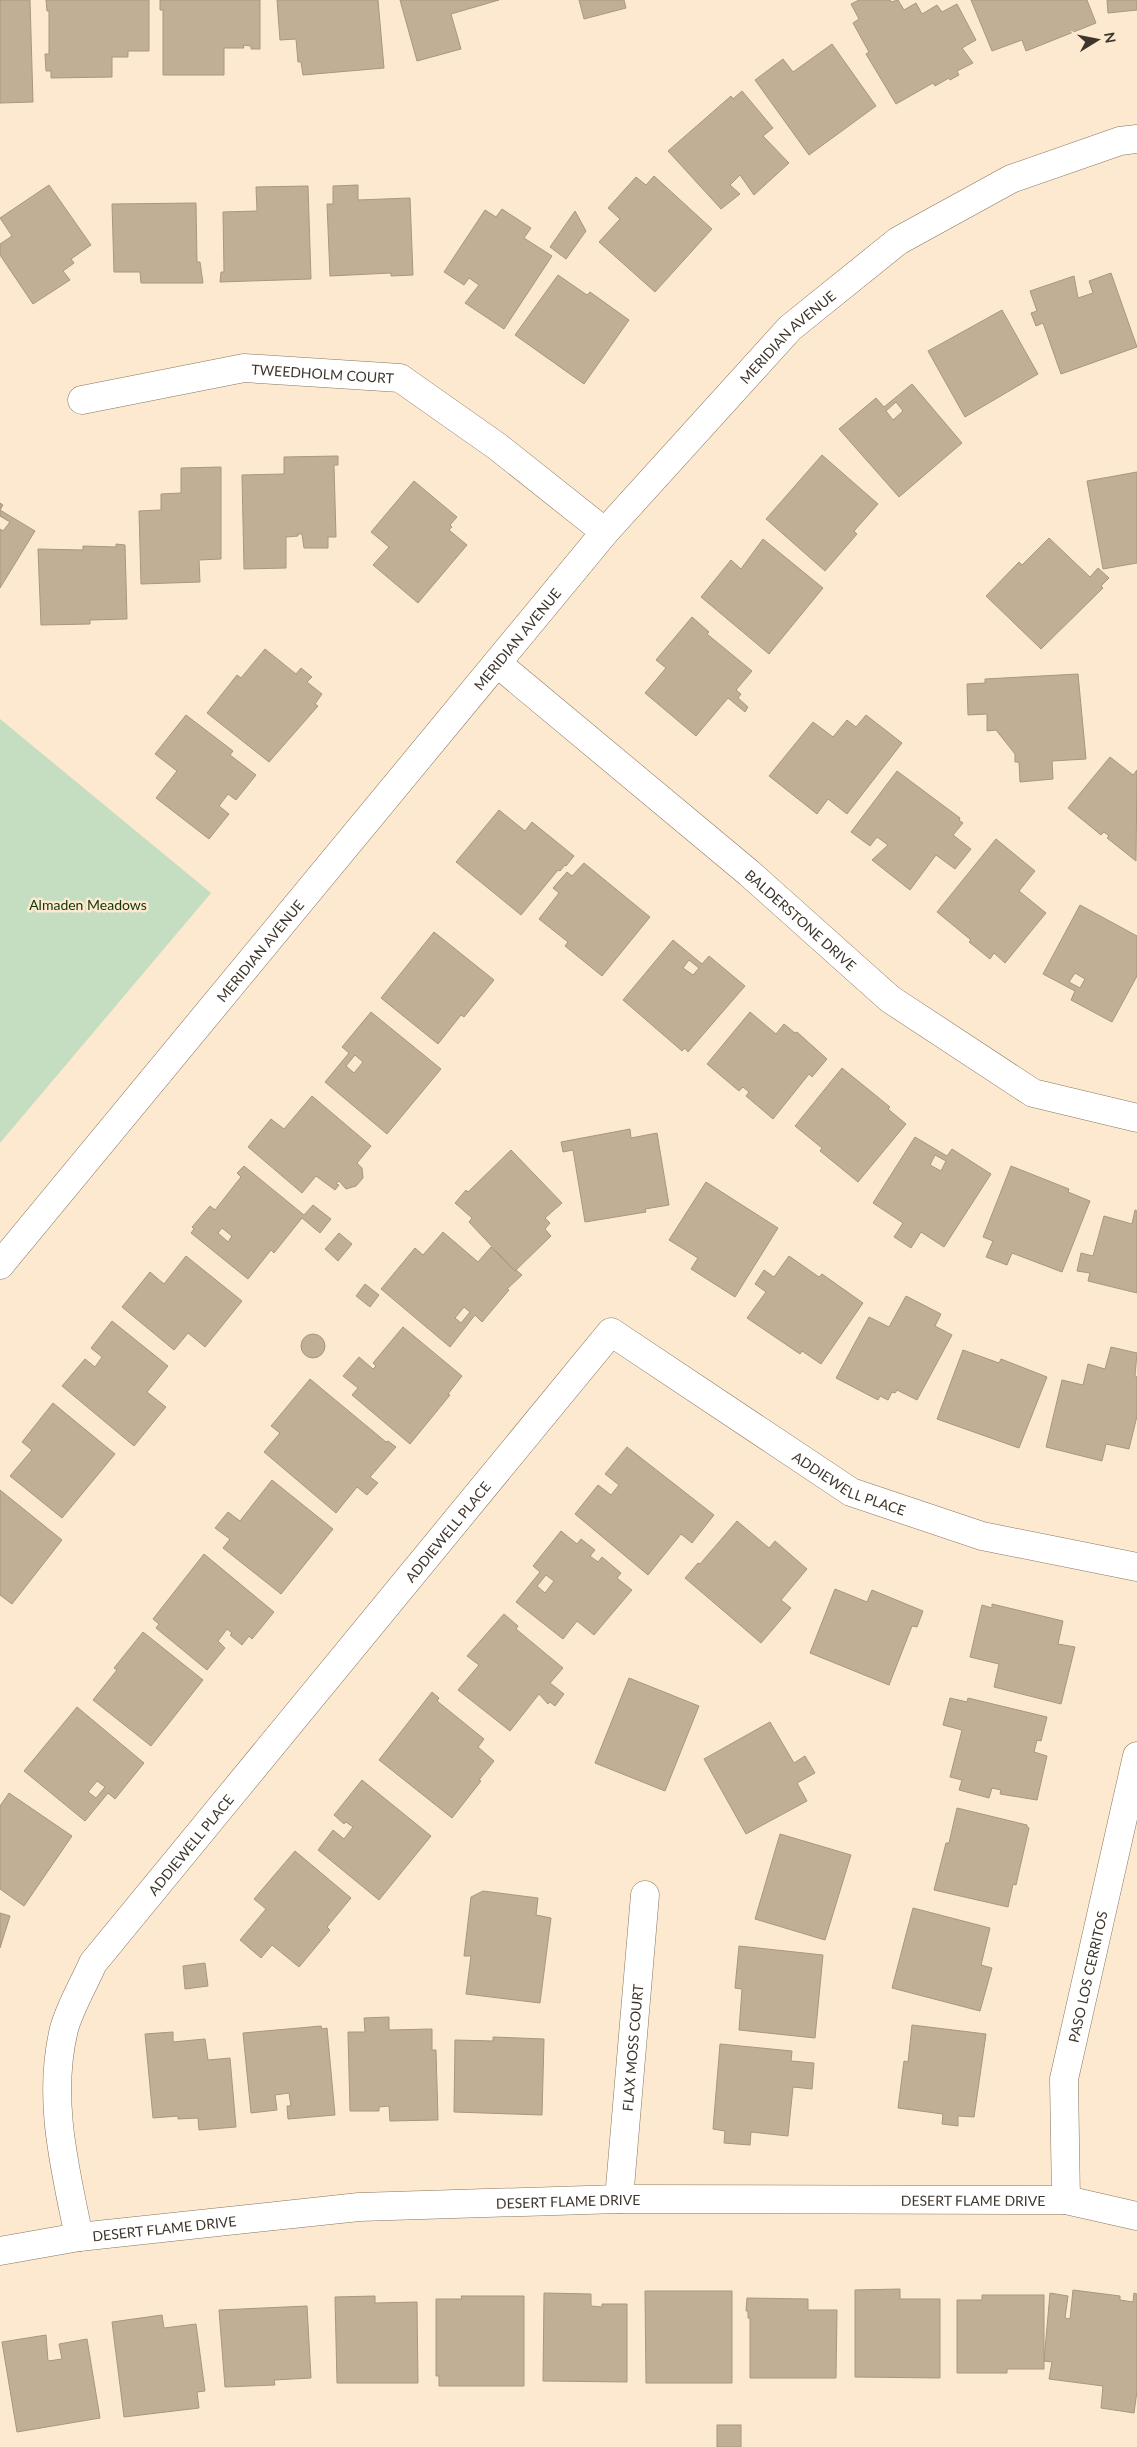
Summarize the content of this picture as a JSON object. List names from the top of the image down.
{
  "streets": {
    "street": [
      "MERIDIAN AVENUE",
      "TWEEDHOLM COURT",
      "BALDERSTONE DRIVE",
      "ADDIEWELL PLACE",
      "PASO LOS CERRITOS",
      "FLAX MOSS COURT",
      "DESERT FLAME DRIVE"
    ]
  },
  "crossings": [
    ["MERIDIAN AVENUE", "TWEEDHOLM COURT"],
    ["MERIDIAN AVENUE", "BALDERSTONE DRIVE"],
    ["ADDIEWELL PLACE", "DESERT FLAME DRIVE"],
    ["PASO LOS CERRITOS", "DESERT FLAME DRIVE"],
    ["FLAX MOSS COURT", "DESERT FLAME DRIVE"]
  ],
  "parks": ["Almaden Meadows"],
  "north": "right"
}
